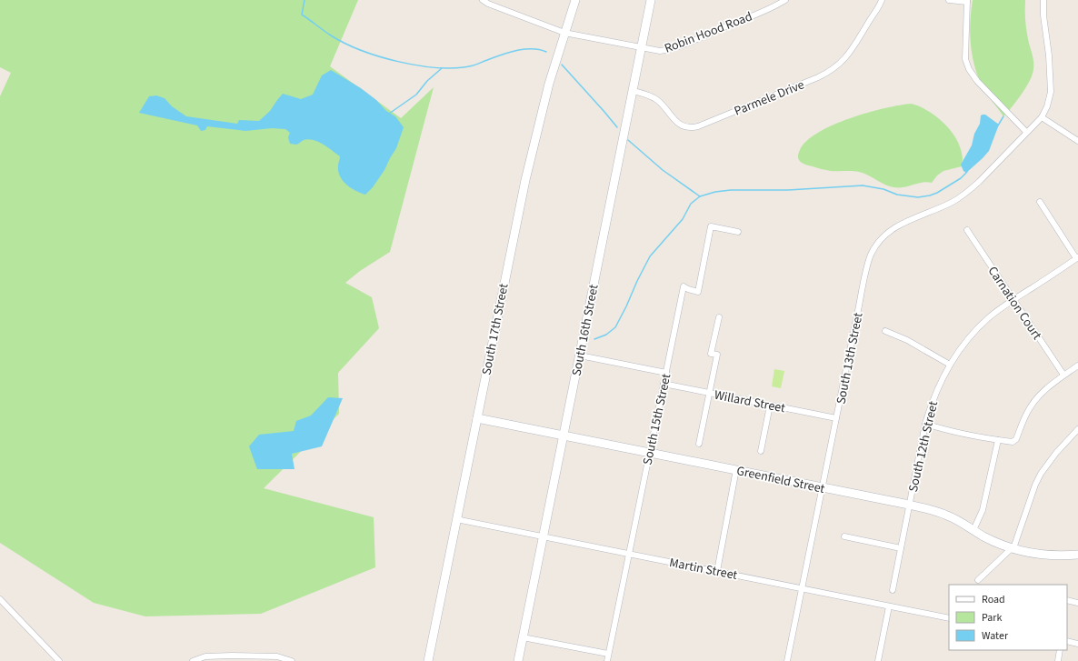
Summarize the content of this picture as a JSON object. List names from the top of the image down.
{
  "streets": {
    "main road": ["South 17th Street", "South 16th Street", "Greenfield Street"],
    "street": [
      "Robin Hood Road",
      "Parmele Drive",
      "Carnation Court",
      "South 13th Street",
      "Willard Street",
      "South 15th Street",
      "South 12th Street",
      "Martin Street"
    ]
  },
  "crossings": [
    ["Robin Hood Road", "South 17th Street"],
    ["Robin Hood Road", "South 16th Street"],
    ["Parmele Drive", "South 16th Street"],
    ["Carnation Court", "South 12th Street"],
    ["South 17th Street", "Greenfield Street"],
    ["South 17th Street", "Martin Street"],
    ["South 16th Street", "Greenfield Street"],
    ["South 16th Street", "Martin Street"],
    ["South 13th Street", "Willard Street"],
    ["South 13th Street", "Greenfield Street"],
    ["South 13th Street", "Martin Street"],
    ["Willard Street", "South 15th Street"],
    ["South 15th Street", "Greenfield Street"],
    ["South 15th Street", "Martin Street"],
    ["South 12th Street", "Greenfield Street"]
  ],
  "legend": ["Road", "Park", "Water"]
}
